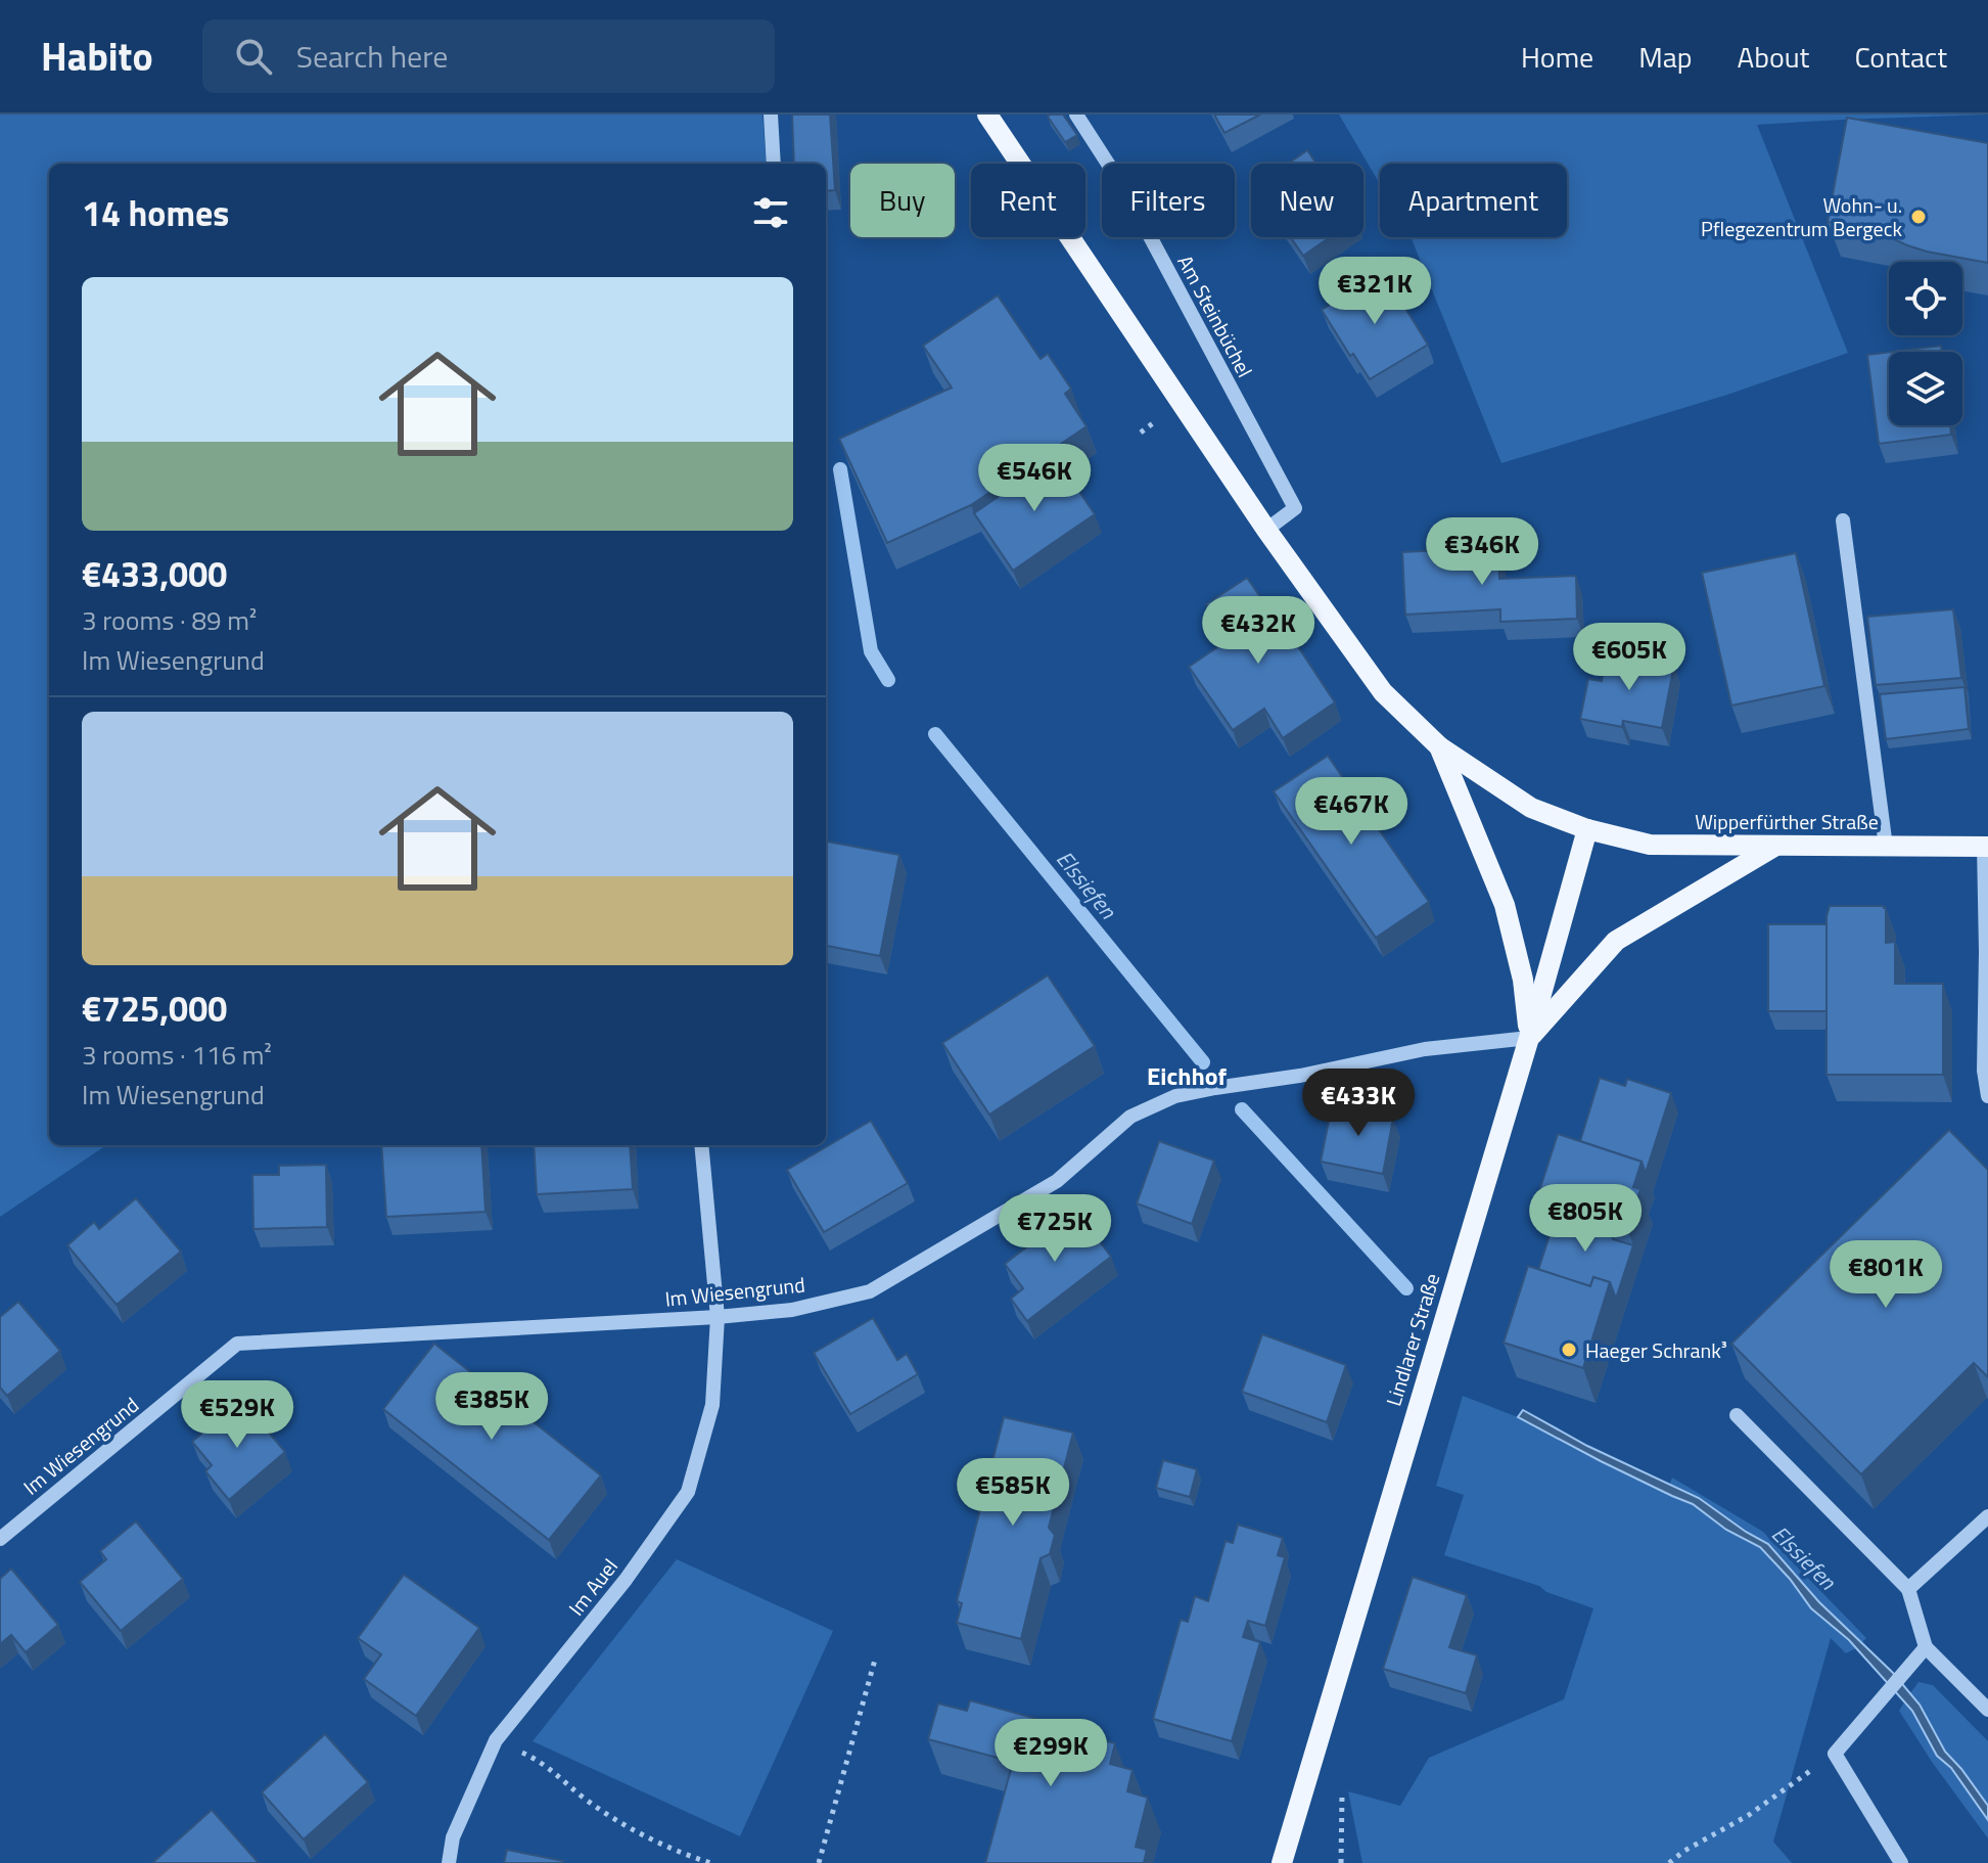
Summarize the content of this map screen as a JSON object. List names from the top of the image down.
{
  "streets": {
    "main road": ["Wipperfürther Straße", "Lindlarer Straße"],
    "street": ["Am Steinbüchel", "Im Wiesengrund", "Im Auel"]
  },
  "crossings": [
    ["Wipperfürther Straße", "Lindlarer Straße"],
    ["Im Wiesengrund", "Lindlarer Straße"],
    ["Im Wiesengrund", "Im Auel"]
  ],
  "districts": ["Eichhof"],
  "water": ["Elssiefen"],
  "places": ["Wohn- u. Pflegezentrum Bergeck", "Haeger Schrank³"],
  "page": {
    "header": "Habito",
    "search": "Search here",
    "nav": [
      "Home",
      "Map",
      "About",
      "Contact"
    ],
    "chip": [
      "Buy",
      "Rent",
      "Filters",
      "New",
      "Apartment"
    ],
    "heading": "14 homes",
    "price": [
      "€321K",
      "€546K",
      "€346K",
      "€432K",
      "€605K",
      "€467K",
      "€433K",
      "€805K",
      "€725K",
      "€801K",
      "€385K",
      "€529K",
      "€585K",
      "€299K"
    ],
    "list": [
      {
        "name": "€433,000",
        "note": "3 rooms · 89 m² · Im Wiesengrund"
      },
      {
        "name": "€725,000",
        "note": "3 rooms · 116 m² · Im Wiesengrund"
      }
    ]
  }
}
